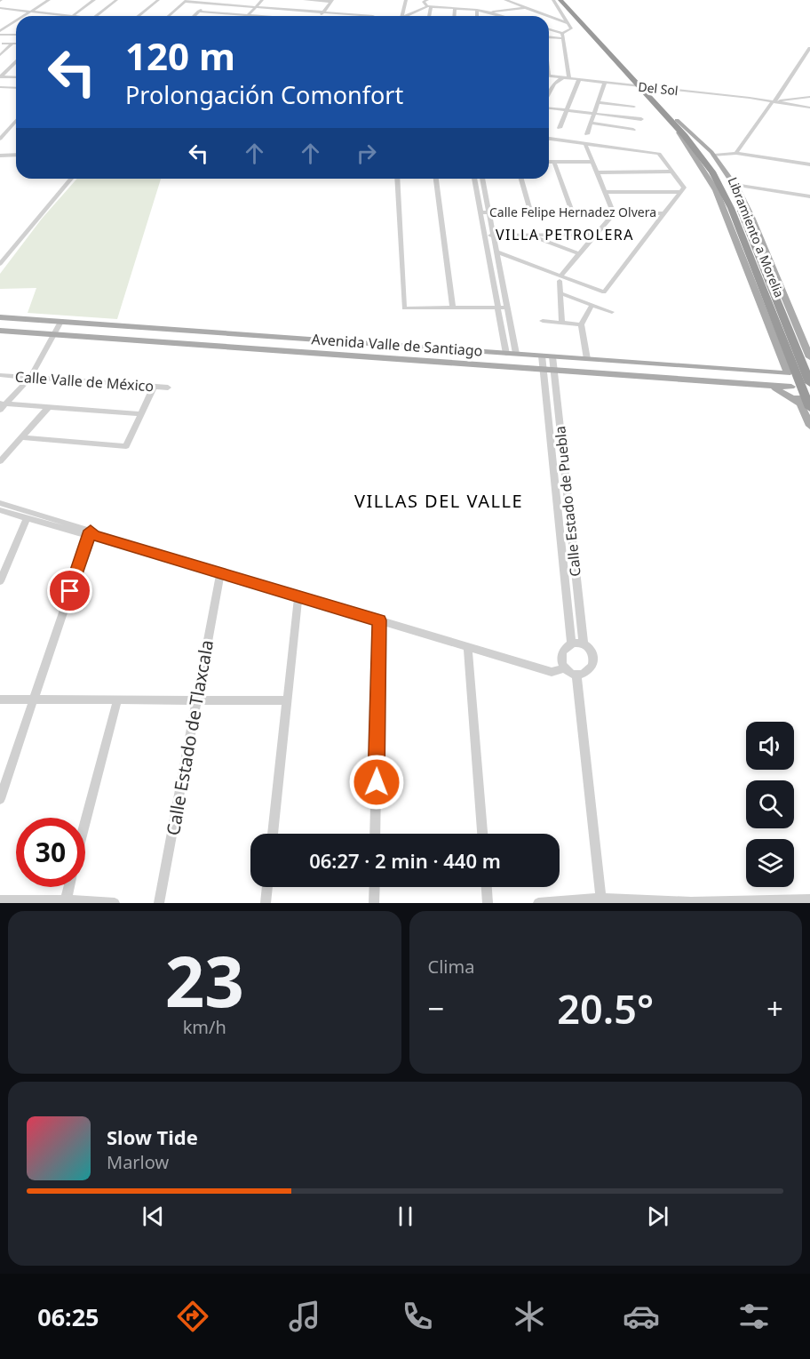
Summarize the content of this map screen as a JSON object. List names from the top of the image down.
{
  "streets": {
    "highway": ["Libramiento a Morelia"],
    "main road": ["Avenida Valle de Santiago"],
    "street": [
      "Del Sol",
      "Calle Felipe Hernadez Olvera",
      "Calle Valle de México",
      "Calle Estado de Puebla",
      "Calle Estado de Tlaxcala"
    ]
  },
  "crossings": [
    ["Avenida Valle de Santiago", "Calle Estado de Puebla"]
  ],
  "districts": ["VILLA PETROLERA", "VILLAS DEL VALLE"],
  "page": {
    "turn": ["120 m", "Prolongación Comonfort"],
    "limit": "30",
    "trip": "06:27 · 2 min · 440 m",
    "tile": [
      ["23", "km/h"],
      "Clima"
    ],
    "heat": ["−", "20.5°", "+"],
    "song": ["Slow Tide", "Marlow"],
    "tabs": "06:25"
  }
}
